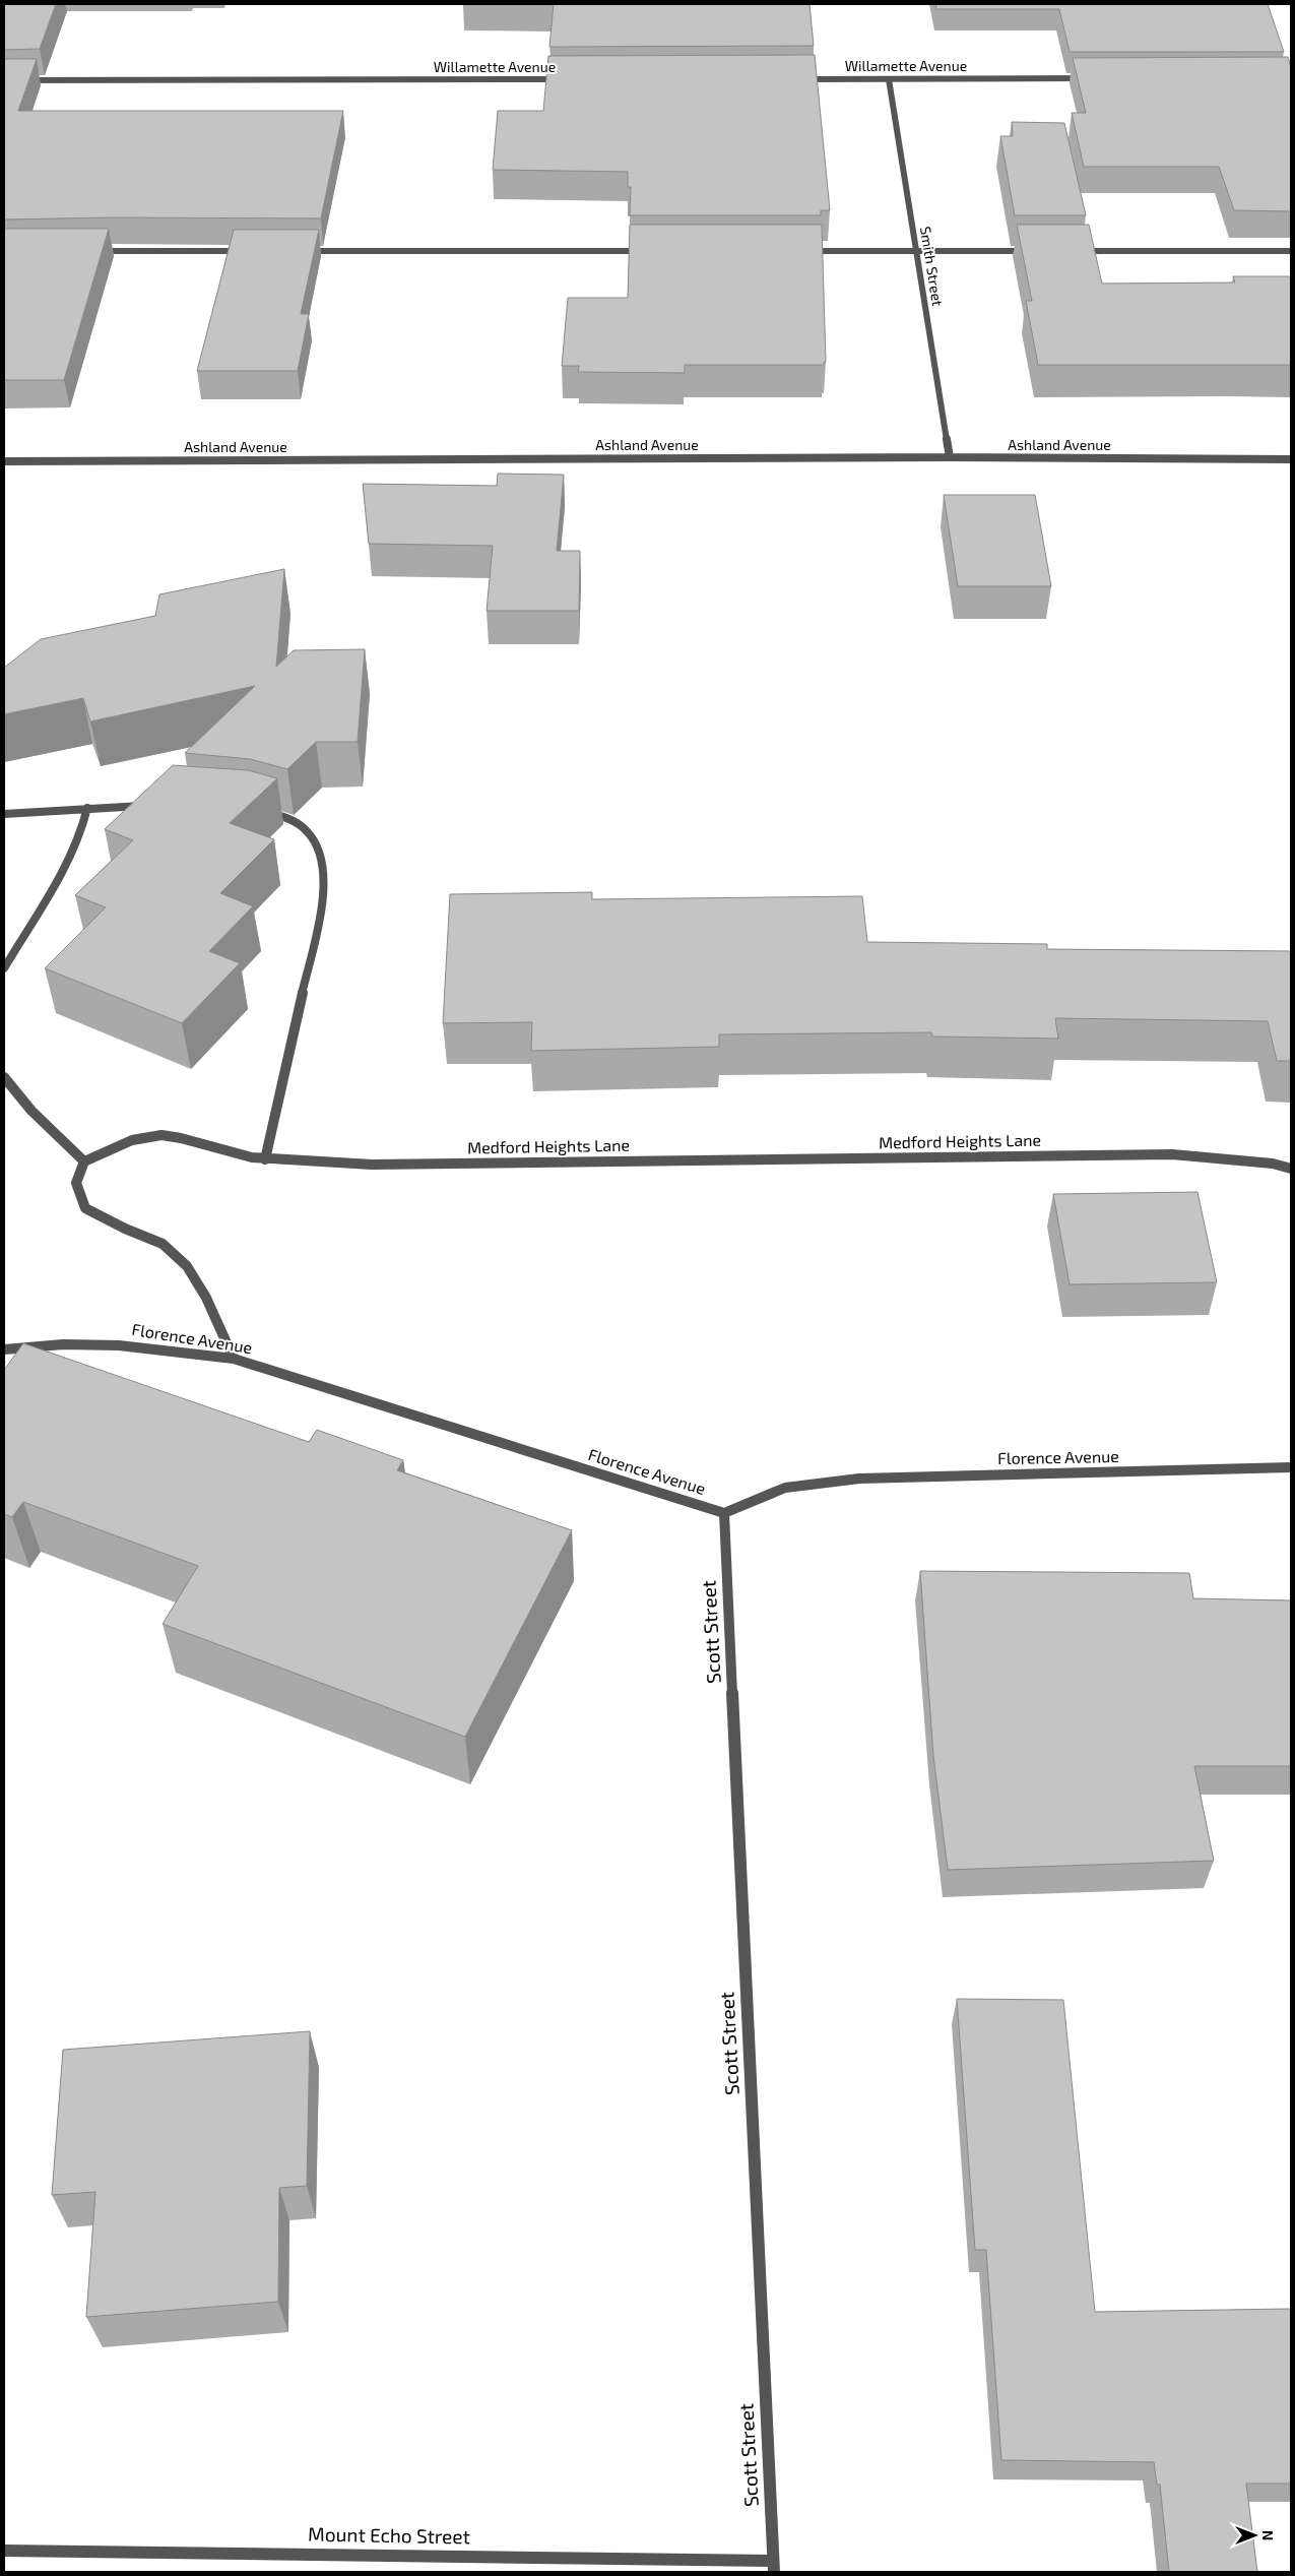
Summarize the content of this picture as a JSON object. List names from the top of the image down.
{
  "streets": {
    "street": [
      "Willamette Avenue",
      "Smith Street",
      "Ashland Avenue",
      "Medford Heights Lane",
      "Florence Avenue",
      "Scott Street",
      "Mount Echo Street"
    ]
  },
  "crossings": [
    ["Willamette Avenue", "Smith Street"],
    ["Smith Street", "Ashland Avenue"],
    ["Florence Avenue", "Scott Street"],
    ["Scott Street", "Mount Echo Street"]
  ],
  "north": "right"
}
